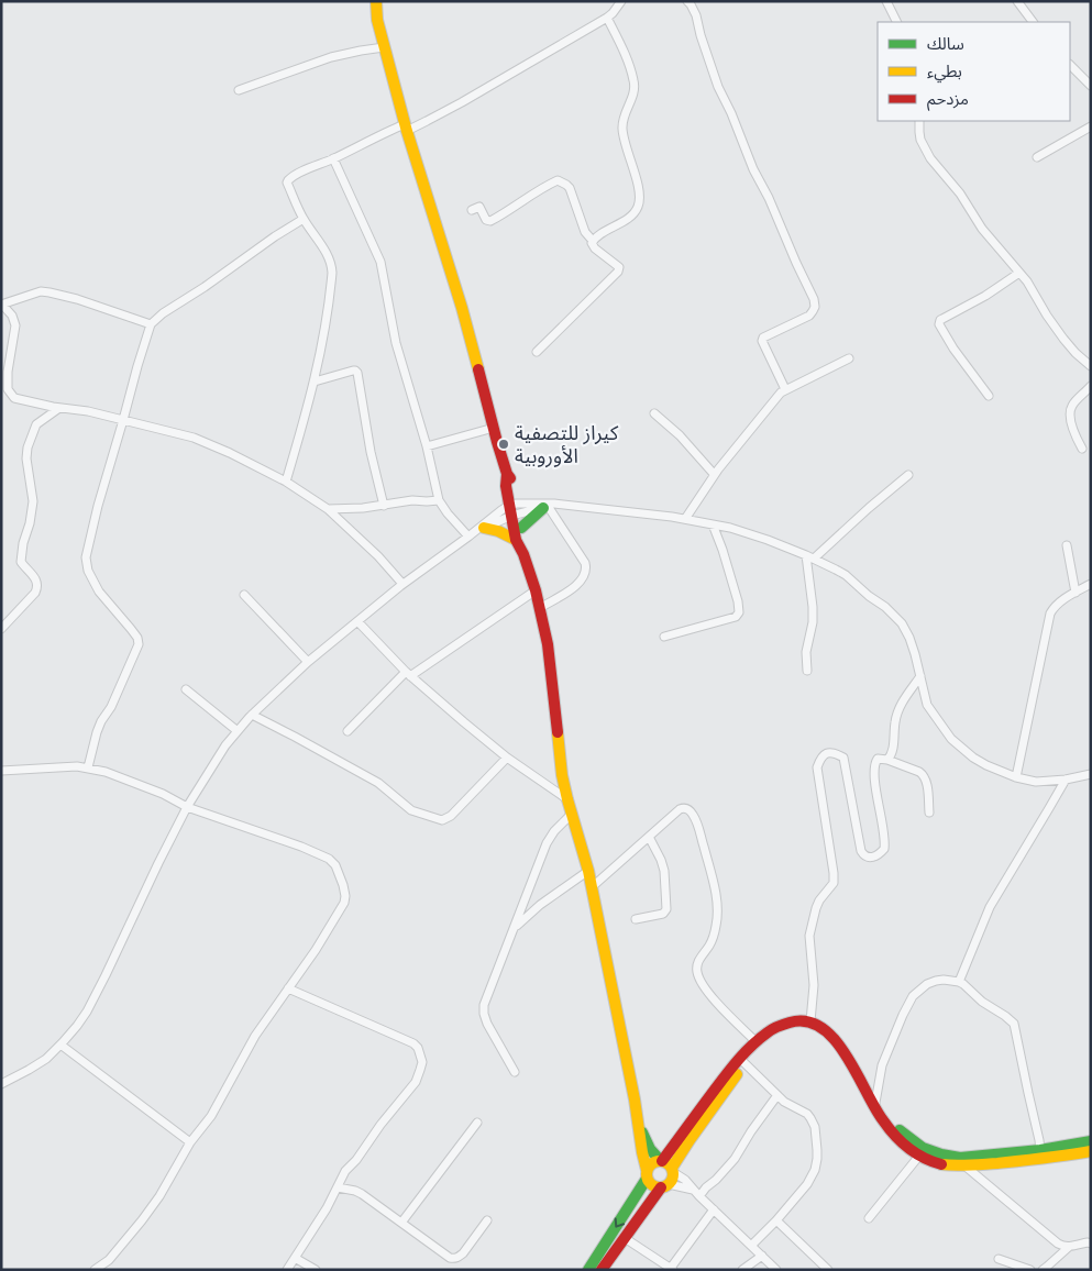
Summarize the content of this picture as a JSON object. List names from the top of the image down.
{
  "places": ["كيراز للتصفية الأوروبية"],
  "legend": ["سالك", "بطيء", "مزدحم"]
}
